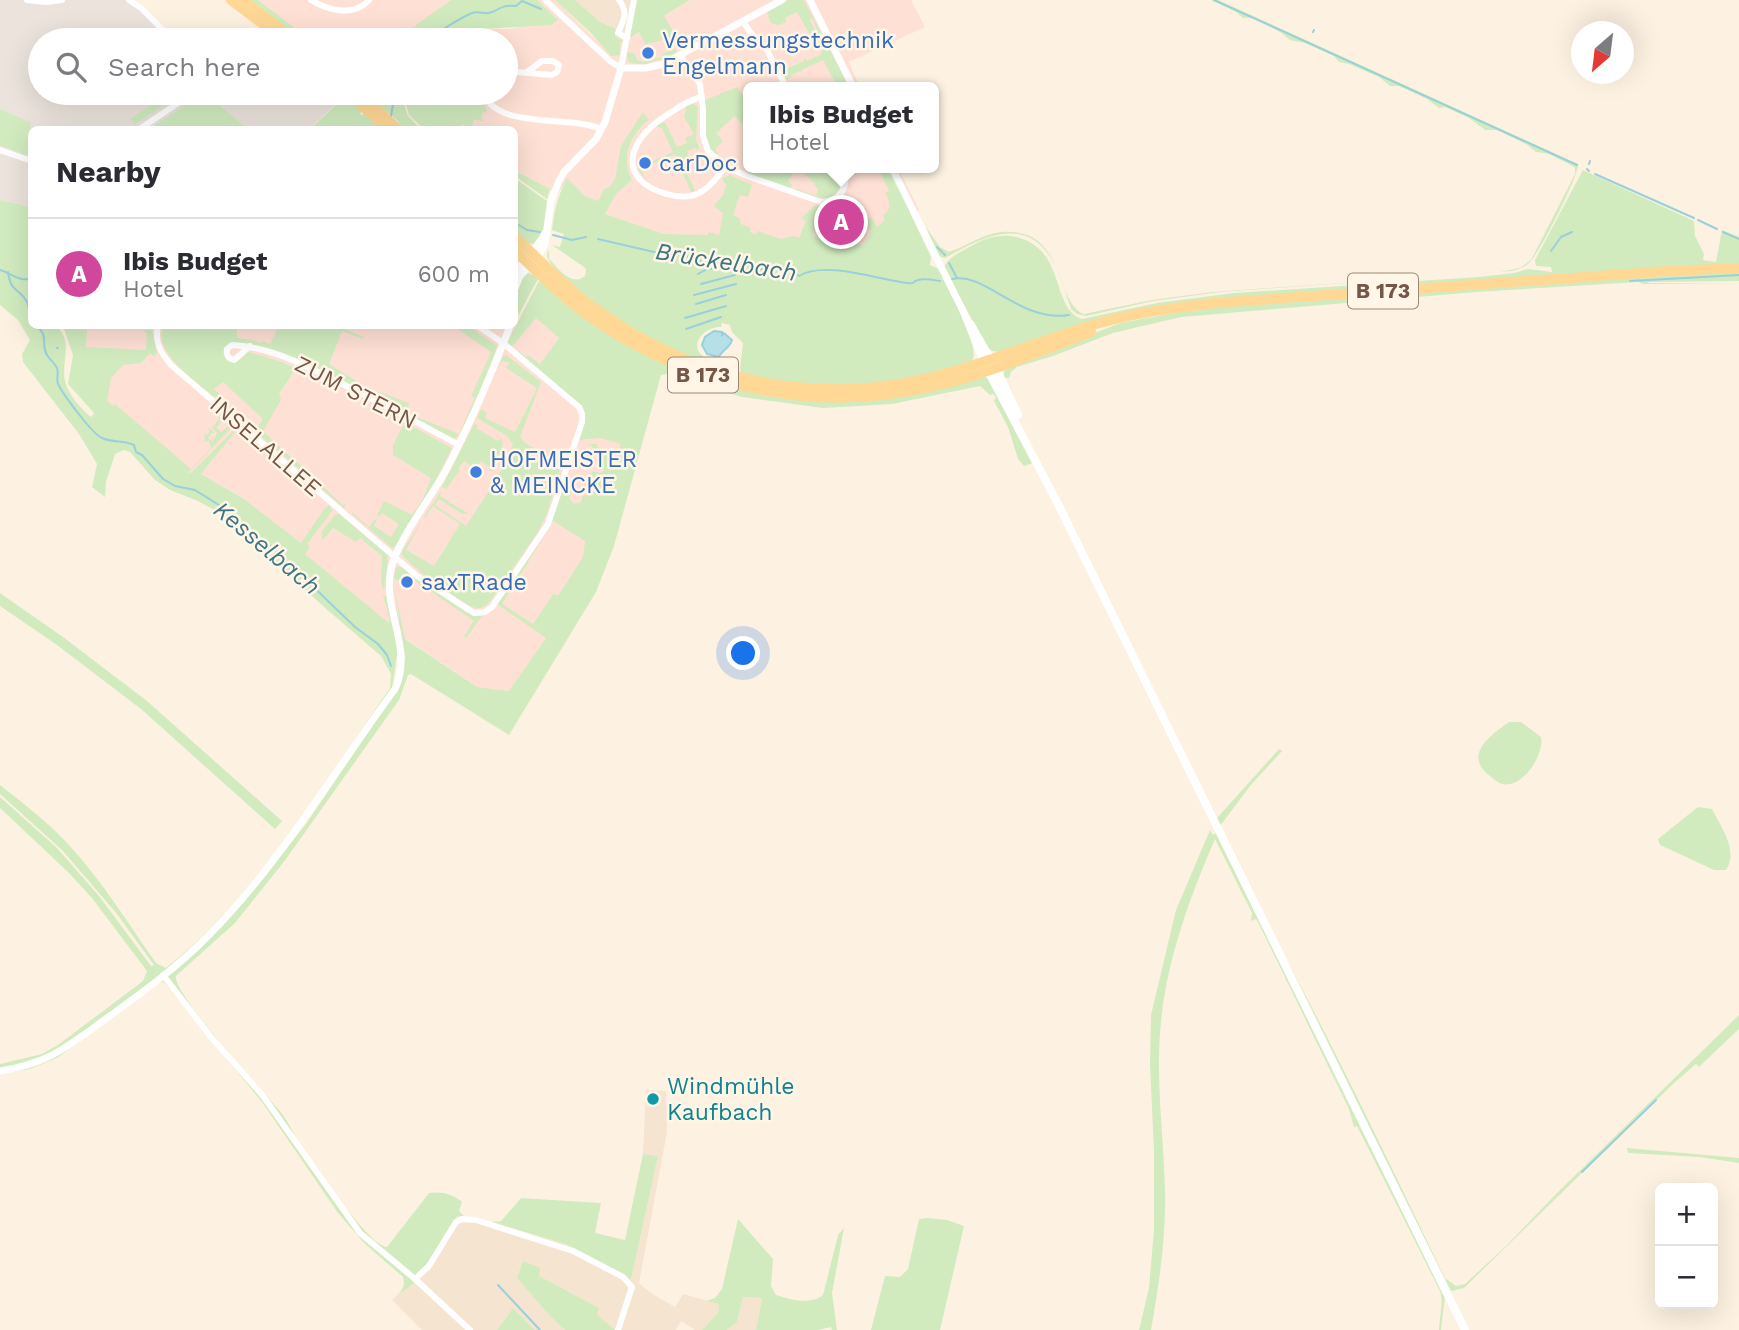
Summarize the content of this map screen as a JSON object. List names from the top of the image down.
{
  "streets": {
    "main road": ["B 173"],
    "street": ["ZUM STERN", "INSELALLEE"]
  },
  "water": ["Brückelbach", "Kesselbach"],
  "places": [
    "Vermessungstechnik Engelmann",
    "carDoc",
    "HOFMEISTER & MEINCKE",
    "saxTRade",
    "Windmühle Kaufbach"
  ],
  "north": "bottom left",
  "page": {
    "search": "Search here",
    "popup": ["Ibis Budget", "Hotel"],
    "heading": "Nearby",
    "pins": "A",
    "list": [
      {
        "mark": "A",
        "name": "Ibis Budget",
        "note": "Hotel",
        "value": "600 m"
      }
    ],
    "map_buttons": ["+", "−"]
  }
}
